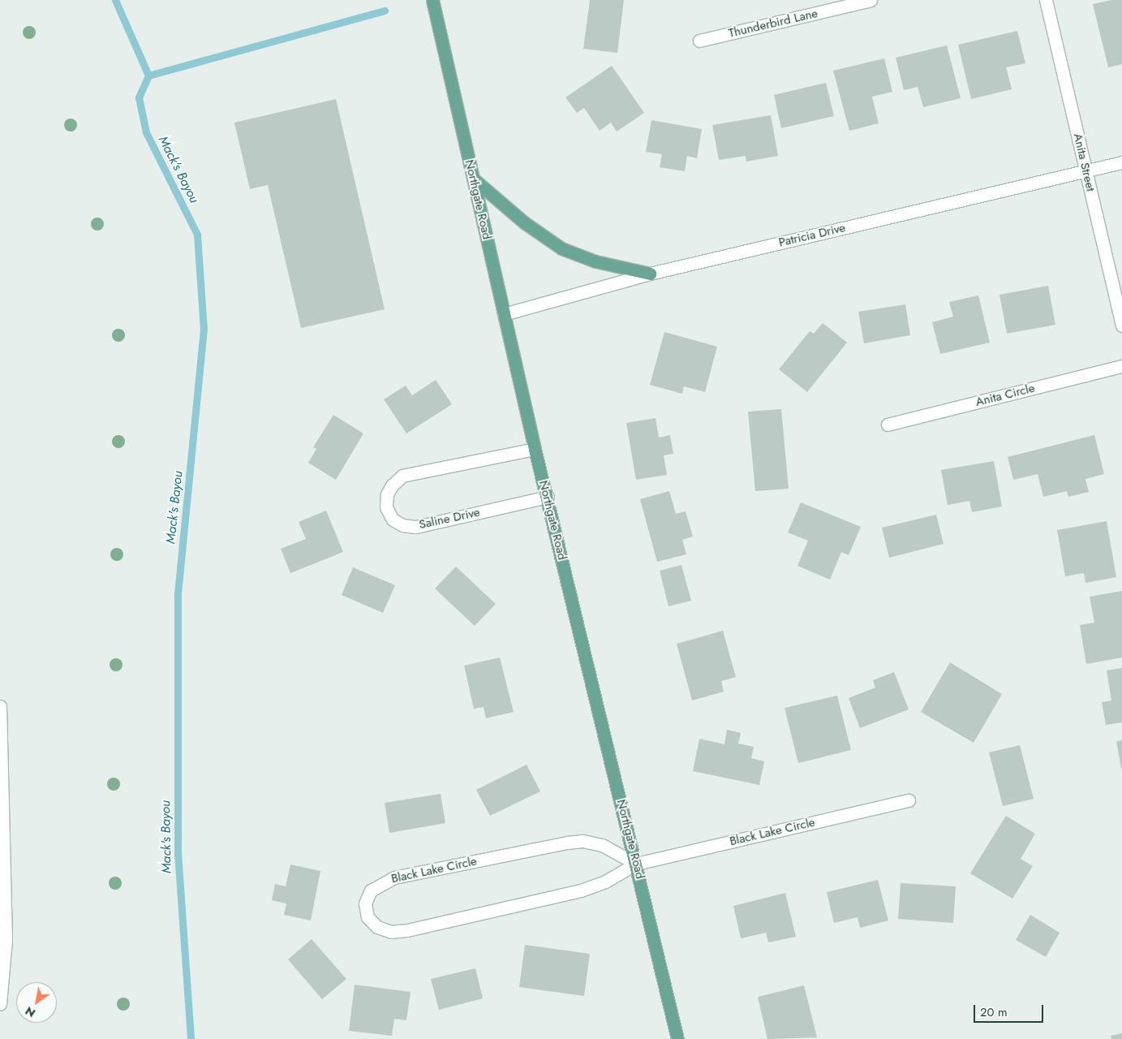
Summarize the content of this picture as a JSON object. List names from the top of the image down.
{
  "streets": {
    "main road": ["Northgate Road"],
    "street": [
      "Thunderbird Lane",
      "Anita Street",
      "Patricia Drive",
      "Anita Circle",
      "Saline Drive",
      "Black Lake Circle"
    ]
  },
  "crossings": [
    ["Anita Street", "Patricia Drive"],
    ["Northgate Road", "Patricia Drive"],
    ["Northgate Road", "Saline Drive"],
    ["Northgate Road", "Black Lake Circle"]
  ],
  "water": ["Mack's Bayou"],
  "scale_bar": "20 m",
  "north": "bottom left"
}
